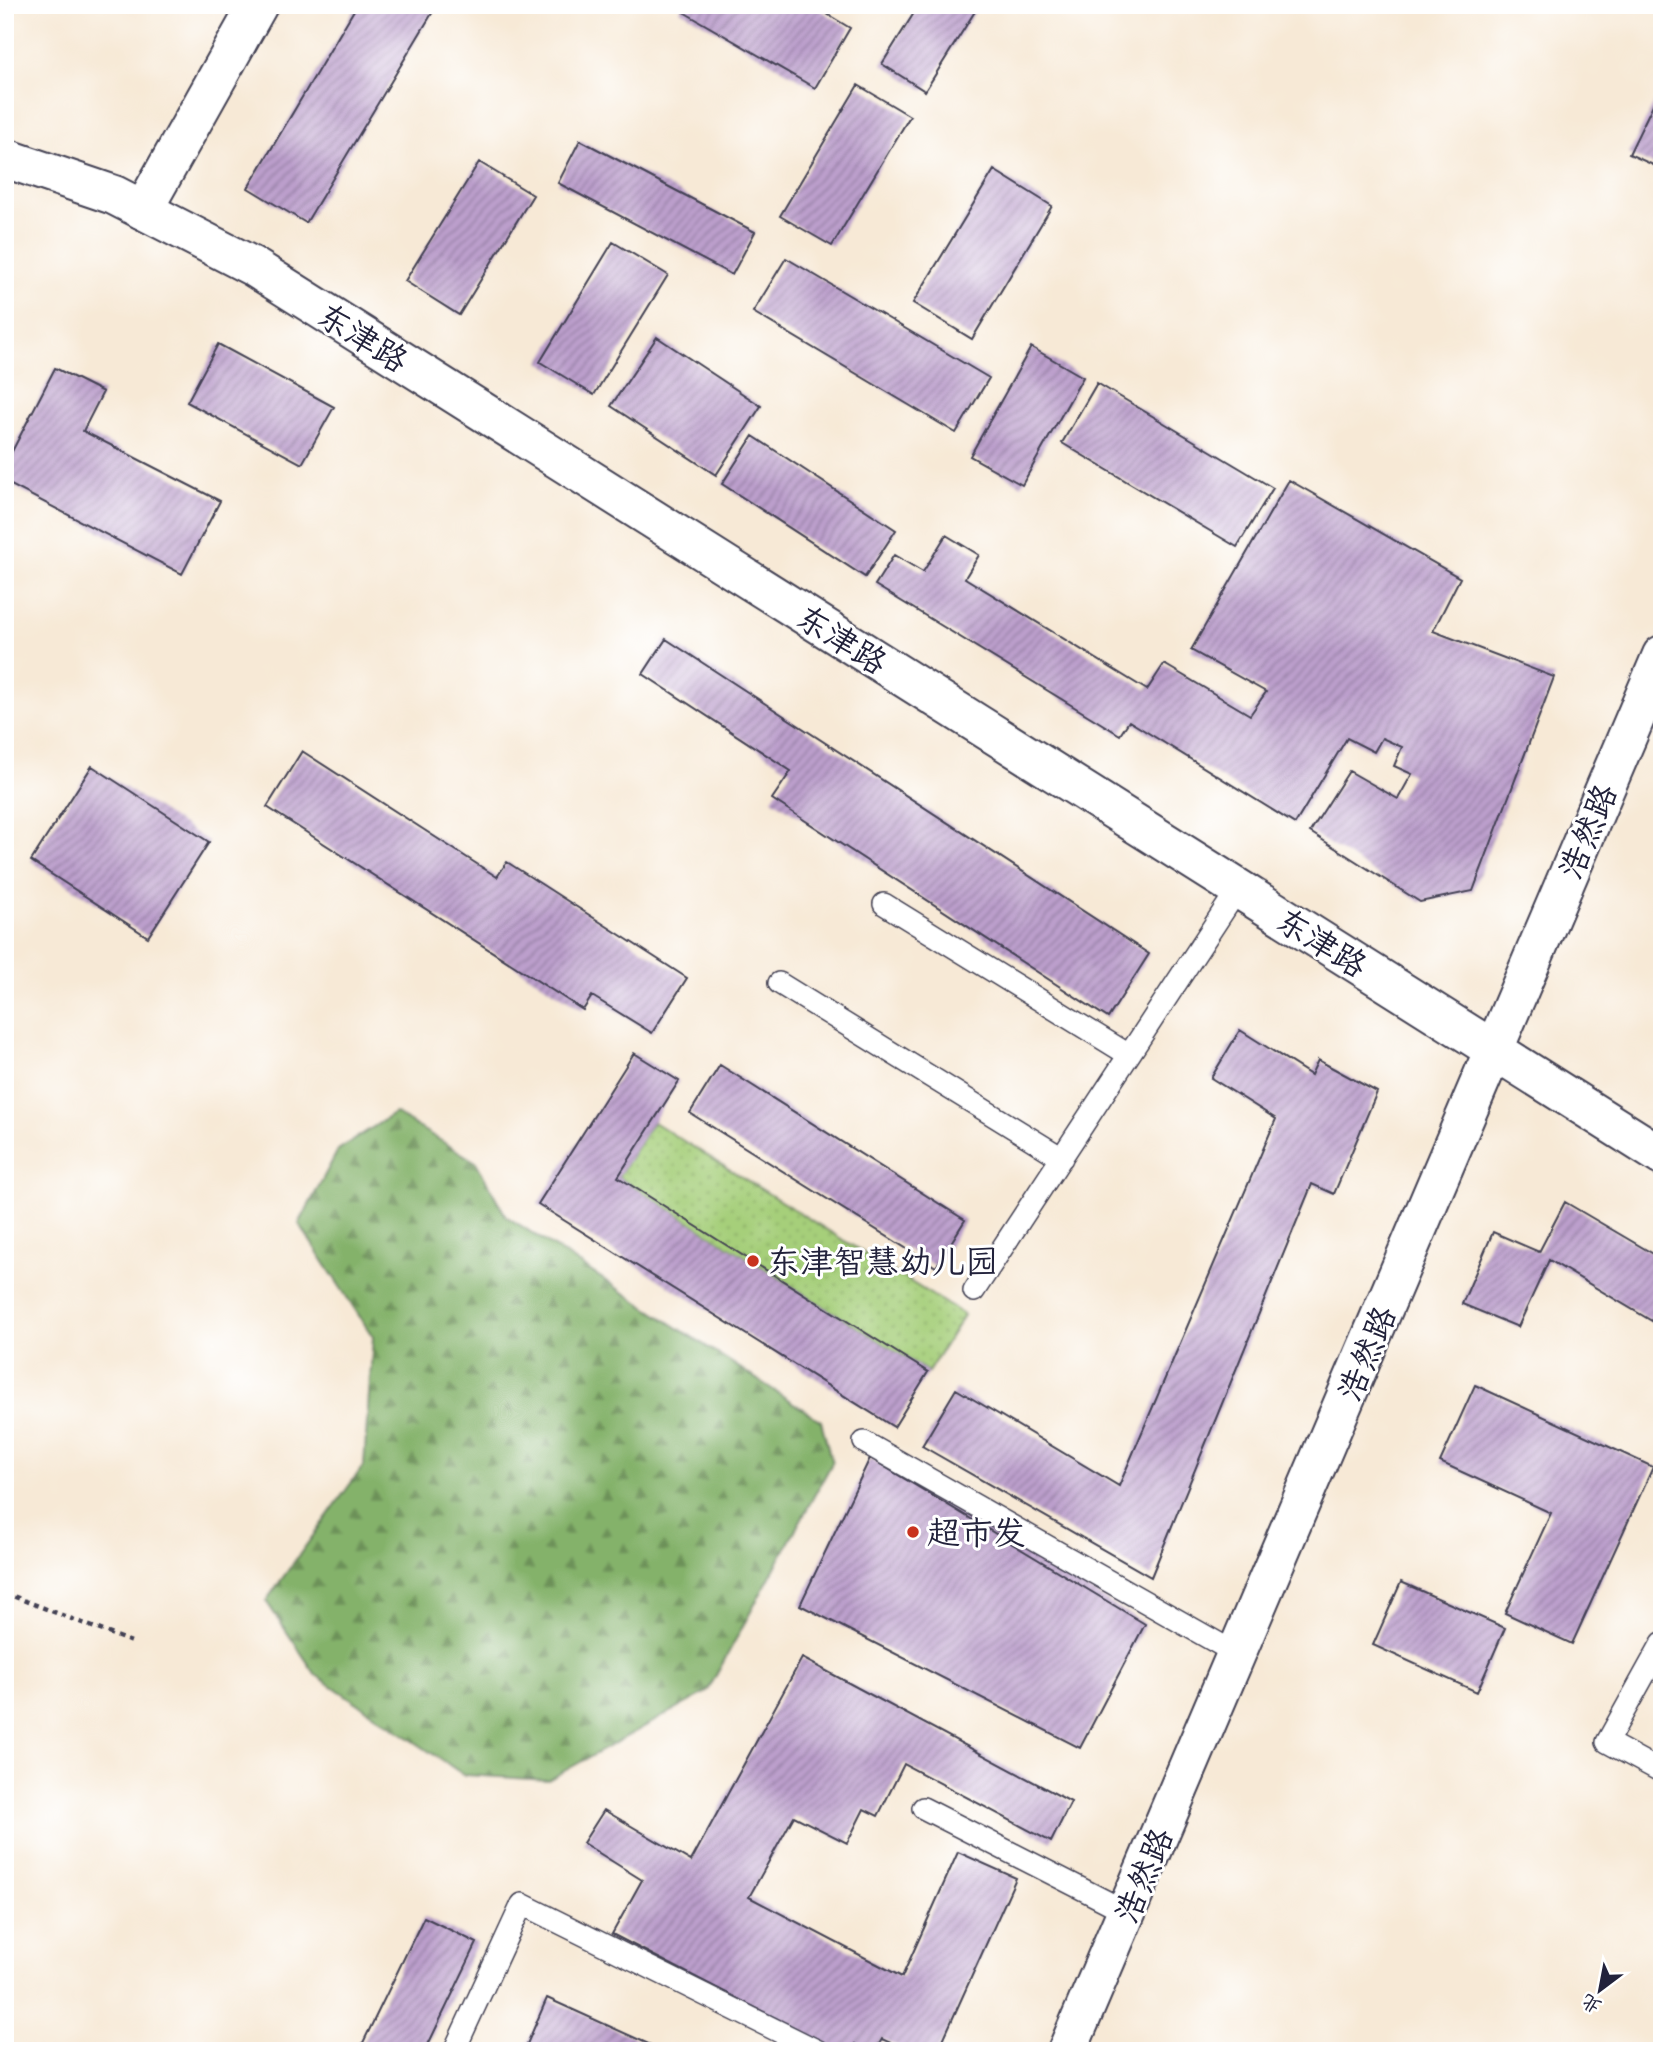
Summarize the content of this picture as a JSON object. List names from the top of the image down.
{
  "streets": {
    "street": ["东津路", "浩然路"]
  },
  "crossings": [
    ["东津路", "浩然路"]
  ],
  "places": ["东津智慧幼儿园", "超市发"],
  "north": "bottom left"
}
